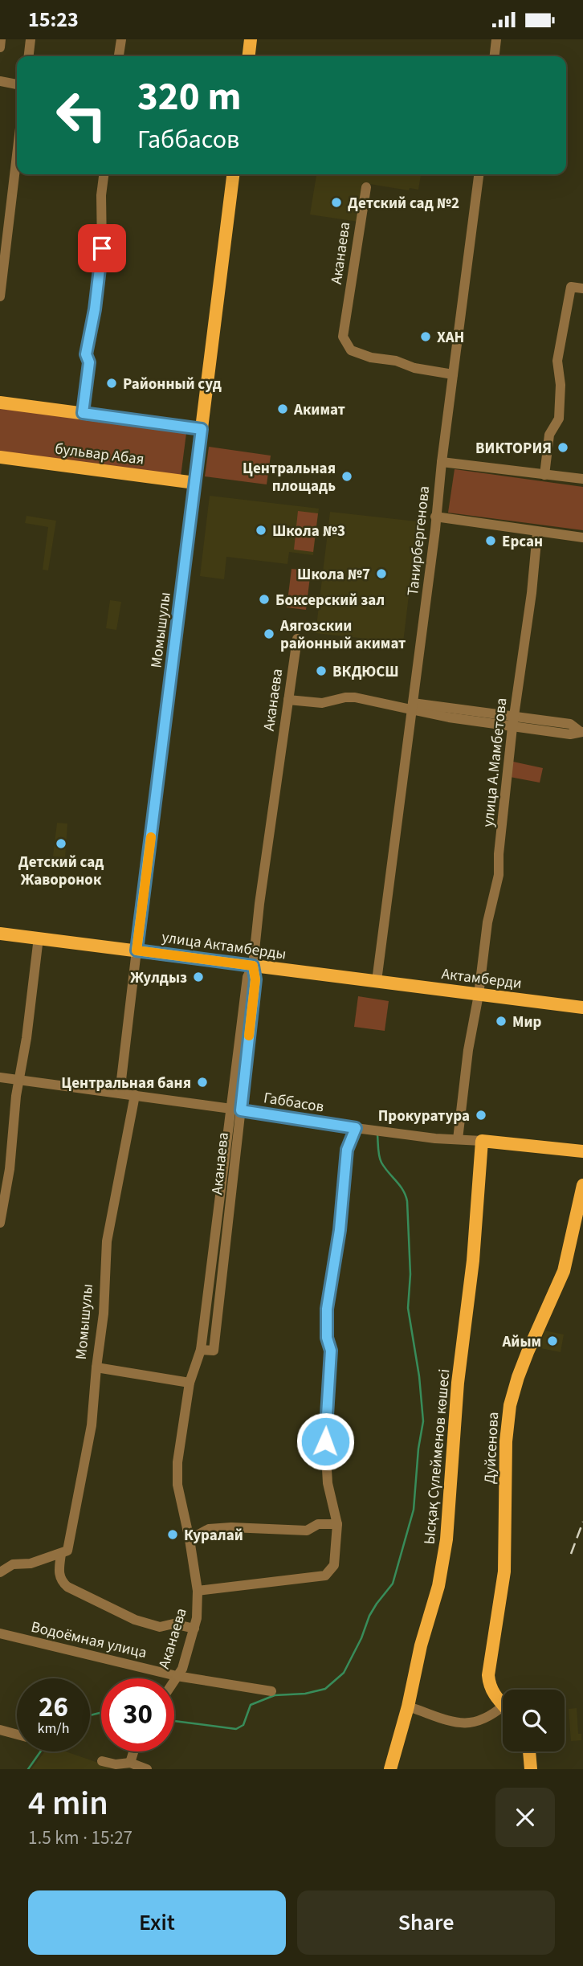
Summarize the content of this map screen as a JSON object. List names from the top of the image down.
{
  "streets": {
    "main road": [
      "бульвар Абая",
      "Момышулы",
      "улица Актамберды",
      "Актамберди",
      "Габбасов",
      "Дуйсенова",
      "Ысқақ Сүлейменов көшесі"
    ],
    "street": [
      "Аканаева",
      "Танирбергенова",
      "улица А.Мамбетова",
      "Водоёмная улица"
    ]
  },
  "crossings": [
    ["Аканаева", "Танирбергенова"],
    ["Аканаева", "Момышулы"],
    ["Аканаева", "улица Актамберды"],
    ["Аканаева", "Габбасов"],
    ["Аканаева", "Водоёмная улица"],
    ["бульвар Абая", "Момышулы"],
    ["Танирбергенова", "улица Актамберды"],
    ["Танирбергенова", "Актамберди"],
    ["Момышулы", "улица Актамберды"],
    ["Момышулы", "Габбасов"],
    ["улица А.Мамбетова", "Актамберди"],
    ["улица А.Мамбетова", "Габбасов"],
    ["улица Актамберды", "Актамберди"],
    ["Габбасов", "Ысқақ Сүлейменов көшесі"]
  ],
  "places": [
    "Детский сад №2",
    "ХАН",
    "Районный суд",
    "Акимат",
    "ВИКТОРИЯ",
    "Центральная площадь",
    "Школа №3",
    "Ерсан",
    "Школа №7",
    "Боксерский зал",
    "Аягозскии районный акимат",
    "ВКДЮСШ",
    "Детский сад Жаворонок",
    "Жулдыз",
    "Мир",
    "Центральная баня",
    "Прокуратура",
    "Айым",
    "Куралай"
  ],
  "page": {
    "status": "15:23",
    "turn": ["320 m", "Габбасов"],
    "speed": "26 km/h",
    "limit": "30",
    "heading": ["4 min", "1.5 km · 15:27"],
    "buttons": ["Exit", "Share"]
  }
}
